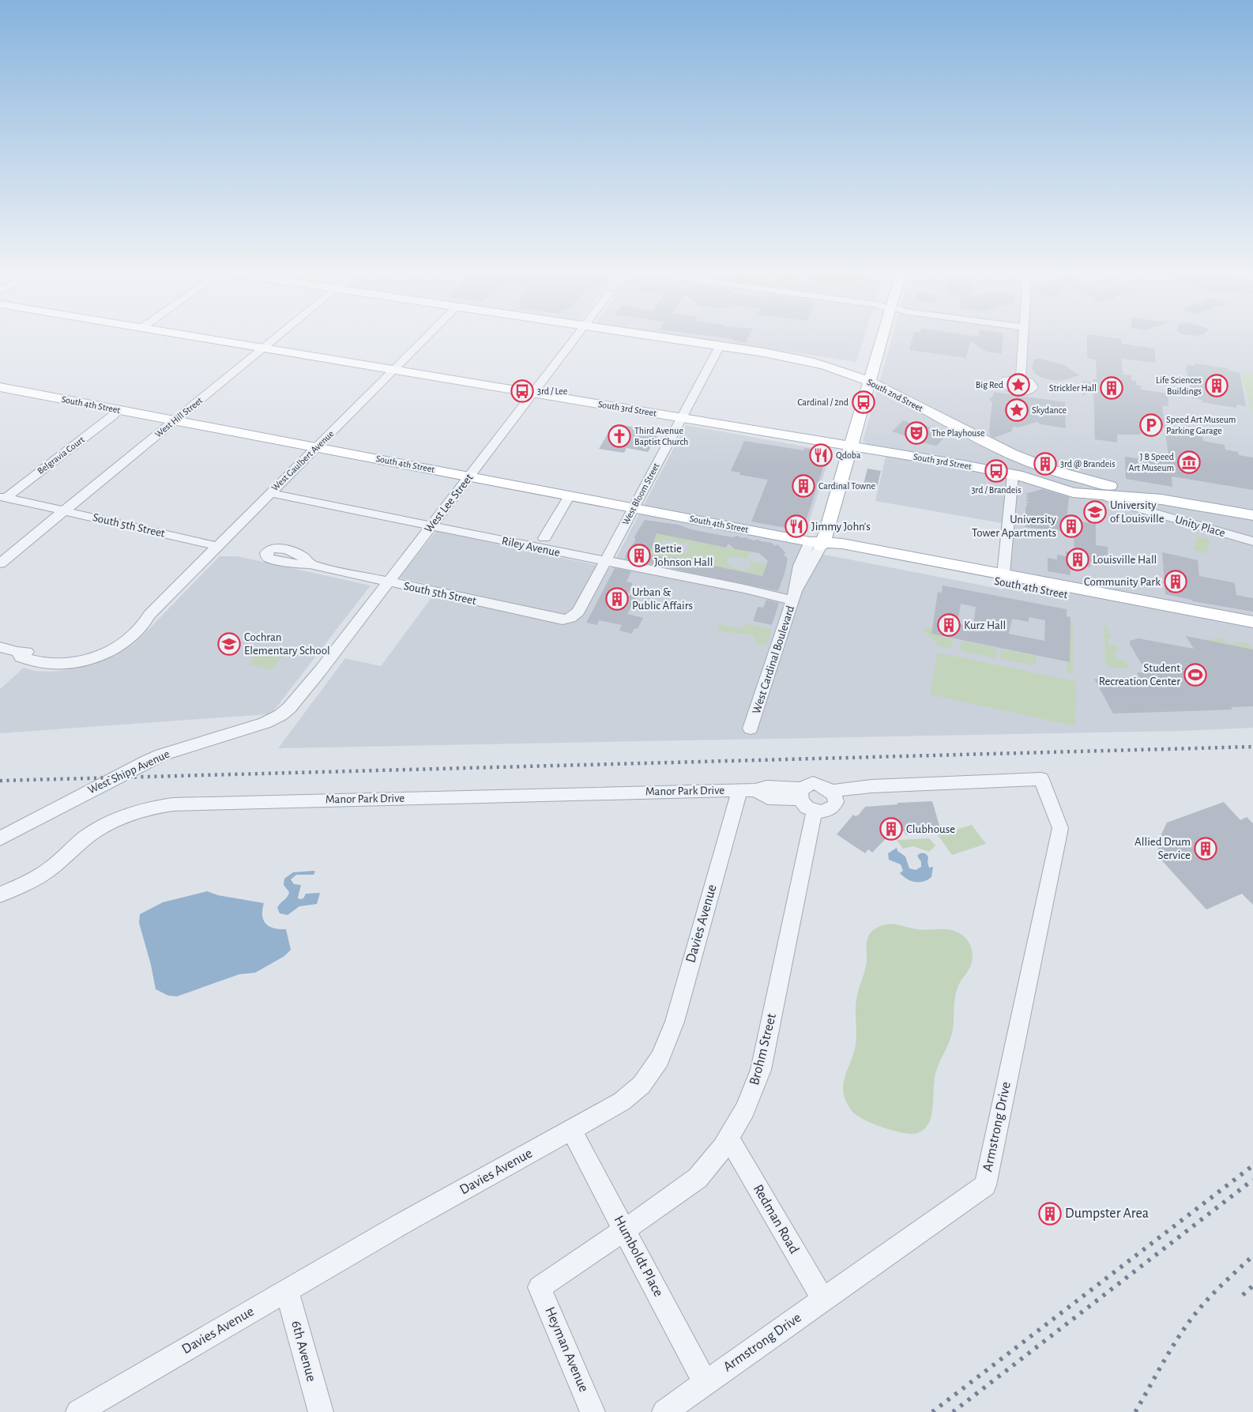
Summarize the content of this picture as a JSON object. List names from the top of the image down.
{
  "streets": {
    "main road": [
      "South 2nd Street",
      "South 4th Street",
      "South 3rd Street",
      "West Cardinal Boulevard"
    ],
    "street": [
      "West Hill Street",
      "Belgravia Court",
      "West Gaulbert Avenue",
      "West Bloom Street",
      "West Lee Street",
      "South 5th Street",
      "Unity Place",
      "Riley Avenue",
      "West Shipp Avenue",
      "Manor Park Drive",
      "Davies Avenue",
      "Brohm Street",
      "Armstrong Drive",
      "Redman Road",
      "Humboldt Place",
      "Heyman Avenue",
      "6th Avenue"
    ]
  },
  "crossings": [
    ["South 2nd Street", "South 3rd Street"],
    ["South 2nd Street", "West Bloom Street"],
    ["South 2nd Street", "West Cardinal Boulevard"],
    ["South 4th Street", "West Hill Street"],
    ["South 4th Street", "West Gaulbert Avenue"],
    ["South 4th Street", "West Bloom Street"],
    ["South 4th Street", "West Lee Street"],
    ["South 4th Street", "West Cardinal Boulevard"],
    ["South 3rd Street", "West Hill Street"],
    ["South 3rd Street", "West Gaulbert Avenue"],
    ["South 3rd Street", "West Bloom Street"],
    ["South 3rd Street", "West Lee Street"],
    ["South 3rd Street", "Unity Place"],
    ["South 3rd Street", "West Cardinal Boulevard"],
    ["West Hill Street", "South 5th Street"],
    ["Belgravia Court", "South 5th Street"],
    ["West Gaulbert Avenue", "South 5th Street"],
    ["West Gaulbert Avenue", "Riley Avenue"],
    ["West Bloom Street", "South 5th Street"],
    ["West Bloom Street", "Riley Avenue"],
    ["West Lee Street", "South 5th Street"],
    ["West Lee Street", "Riley Avenue"],
    ["West Lee Street", "West Shipp Avenue"],
    ["Riley Avenue", "West Cardinal Boulevard"],
    ["Manor Park Drive", "Davies Avenue"],
    ["Manor Park Drive", "Brohm Street"],
    ["Manor Park Drive", "Armstrong Drive"],
    ["Davies Avenue", "Humboldt Place"],
    ["Davies Avenue", "6th Avenue"],
    ["Brohm Street", "Redman Road"],
    ["Brohm Street", "Humboldt Place"],
    ["Brohm Street", "Heyman Avenue"],
    ["Armstrong Drive", "Redman Road"],
    ["Armstrong Drive", "Humboldt Place"]
  ],
  "places": {
    "place": ["Big Red", "Skydance"],
    "building": [
      "Life Sciences Buildings",
      "Strickler Hall",
      "3rd @ Brandeis",
      "Cardinal Towne",
      "University Tower Apartments",
      "Bettie Johnson Hall",
      "Louisville Hall",
      "Community Park",
      "Urban & Public Affairs",
      "Kurz Hall",
      "Clubhouse",
      "Allied Drum Service",
      "Dumpster Area"
    ],
    "bus stop": ["3rd / Lee", "Cardinal / 2nd", "3rd / Brandeis"],
    "parking": ["Speed Art Museum Parking Garage"],
    "theatre": ["The Playhouse"],
    "church": ["Third Avenue Baptist Church"],
    "restaurant": ["Qdoba", "Jimmy John's"],
    "museum": ["J B Speed Art Museum"],
    "school or university": ["University of Louisville", "Cochran Elementary School"],
    "sports": ["Student Recreation Center"]
  }
}
